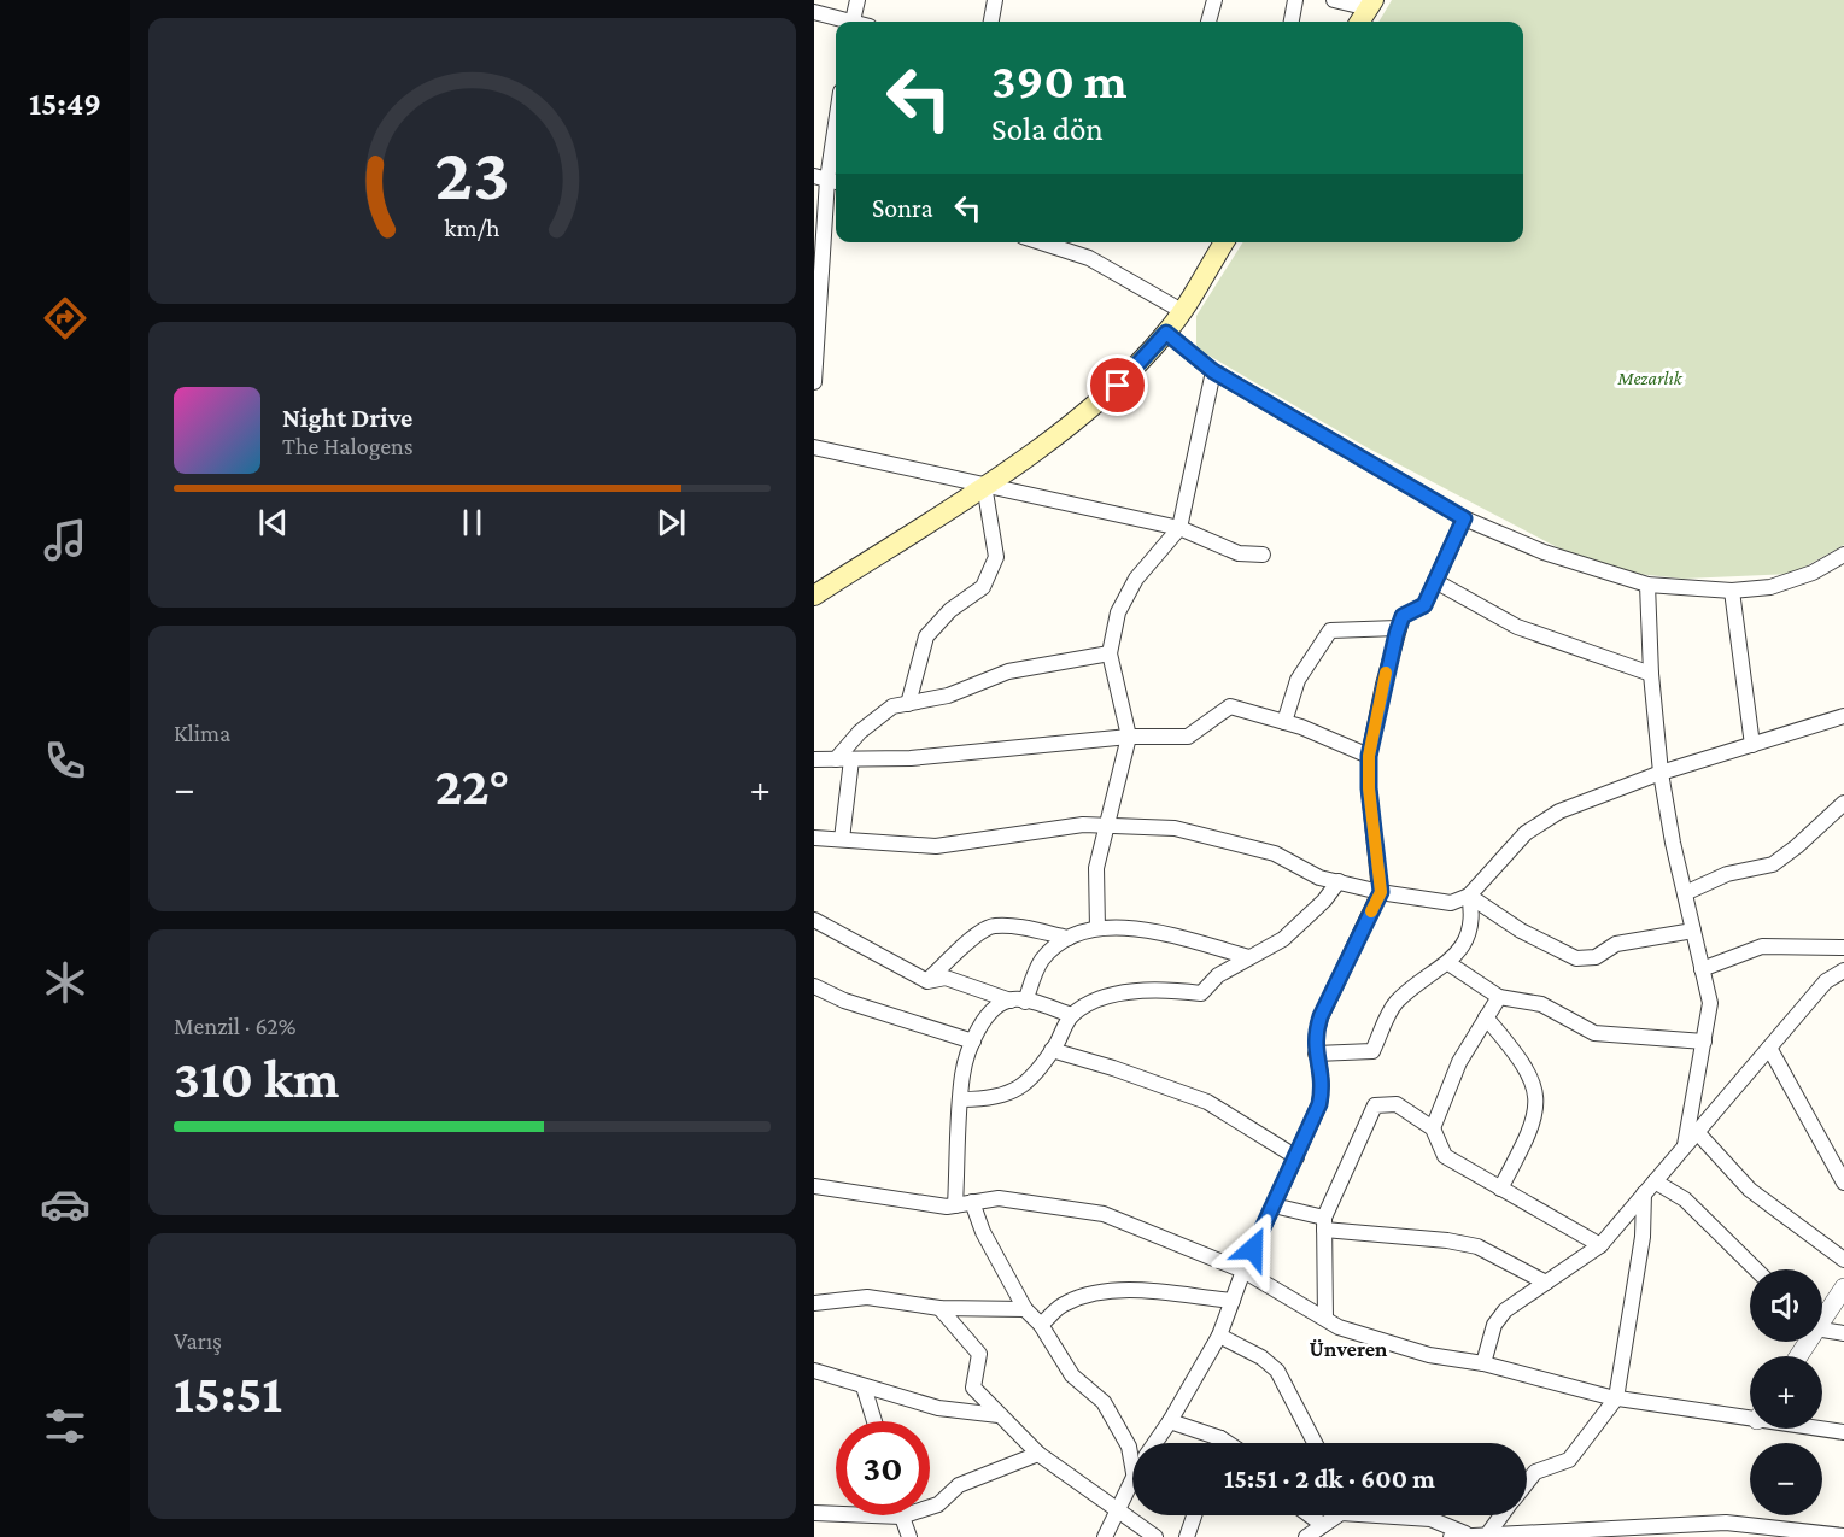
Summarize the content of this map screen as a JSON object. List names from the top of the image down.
{
  "districts": ["Ünveren"],
  "parks": ["Mezarlık"],
  "page": {
    "tabs": "15:49",
    "turn": ["390 m", "Sola dön"],
    "then": "Sonra",
    "song": ["Night Drive", "The Halogens"],
    "tile": [
      "Klima",
      ["Menzil · 62%", "310 km"],
      ["Varış", "15:51"]
    ],
    "heat": ["−", "22°", "+"],
    "map_buttons": ["+", "−"],
    "limit": "30",
    "trip": "15:51 · 2 dk · 600 m",
    "gauge": ["23", "km/h"]
  }
}
